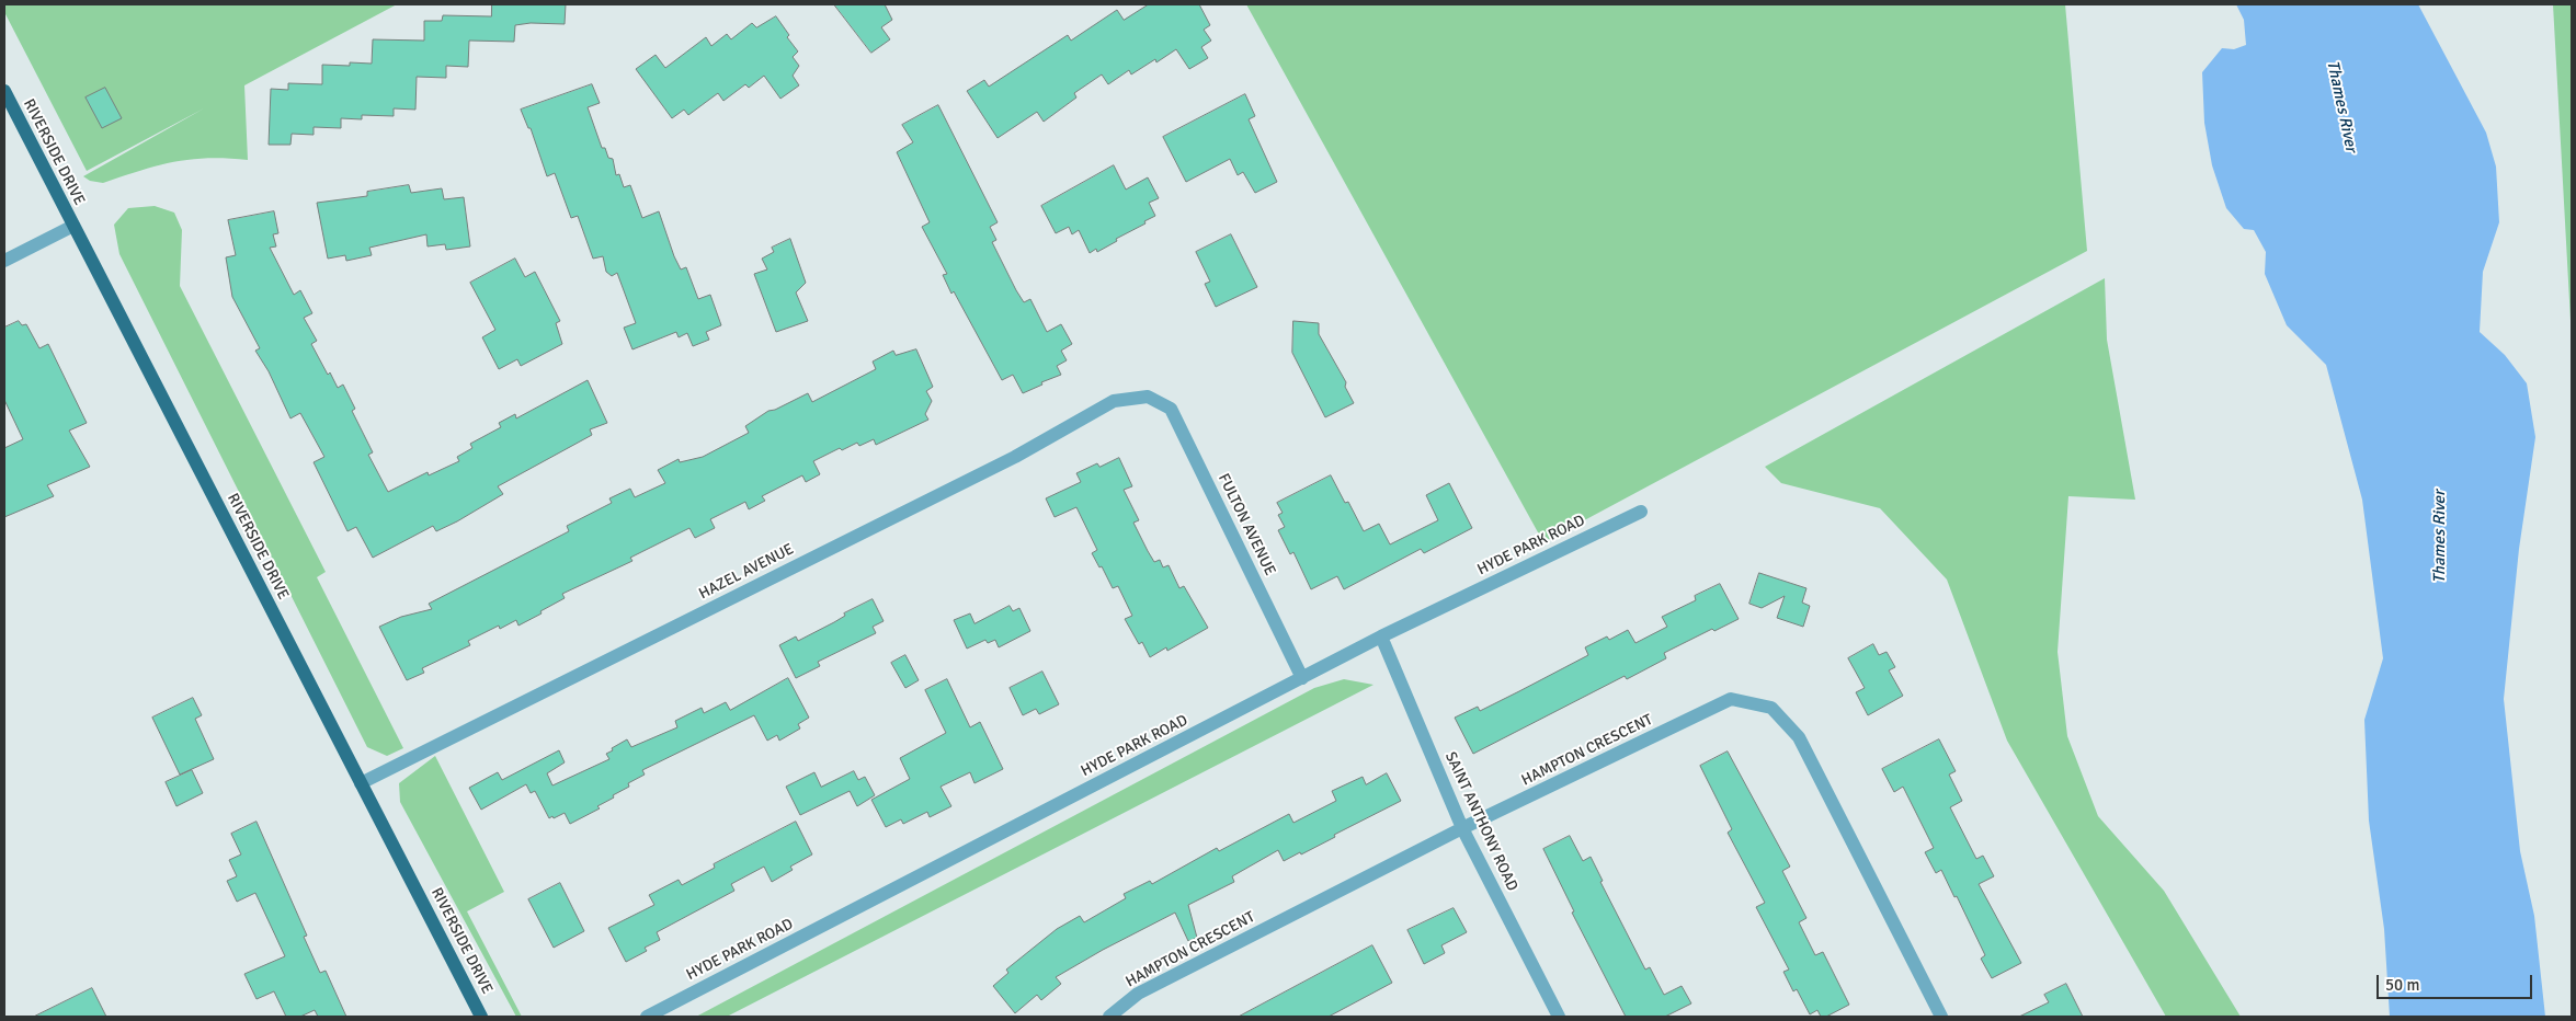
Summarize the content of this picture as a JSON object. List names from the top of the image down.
{
  "streets": {
    "main road": ["RIVERSIDE DRIVE"],
    "street": [
      "FULTON AVENUE",
      "HYDE PARK ROAD",
      "HAZEL AVENUE",
      "HAMPTON CRESCENT",
      "SAINT ANTHONY ROAD"
    ]
  },
  "crossings": [
    ["RIVERSIDE DRIVE", "HAZEL AVENUE"],
    ["FULTON AVENUE", "HYDE PARK ROAD"],
    ["FULTON AVENUE", "HAZEL AVENUE"],
    ["HYDE PARK ROAD", "SAINT ANTHONY ROAD"],
    ["HAMPTON CRESCENT", "SAINT ANTHONY ROAD"]
  ],
  "water": ["Thames River"],
  "scale_bar": "50 m"
}
